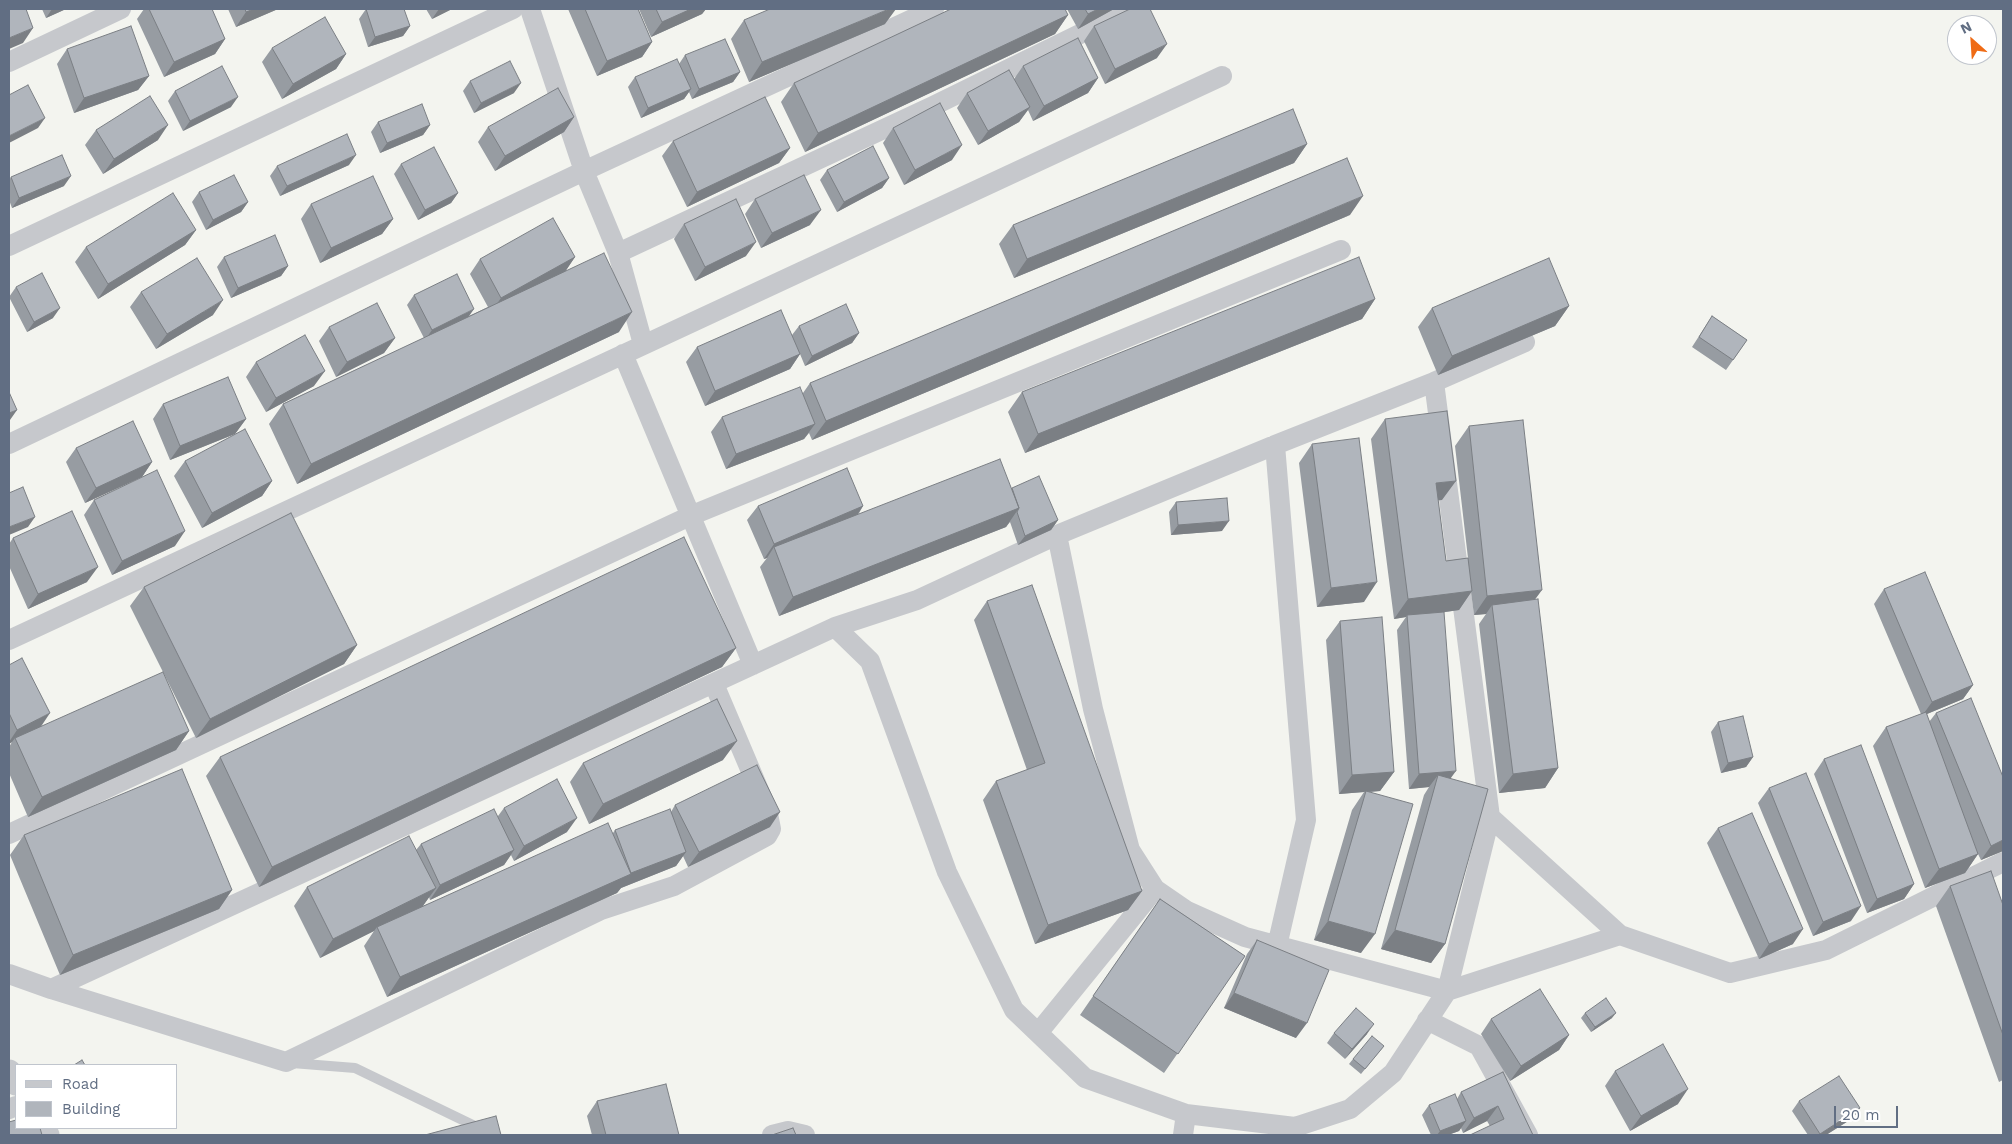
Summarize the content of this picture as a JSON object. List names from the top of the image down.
{
  "legend": ["Road", "Building"],
  "scale_bar": "20 m",
  "north": "top left"
}
